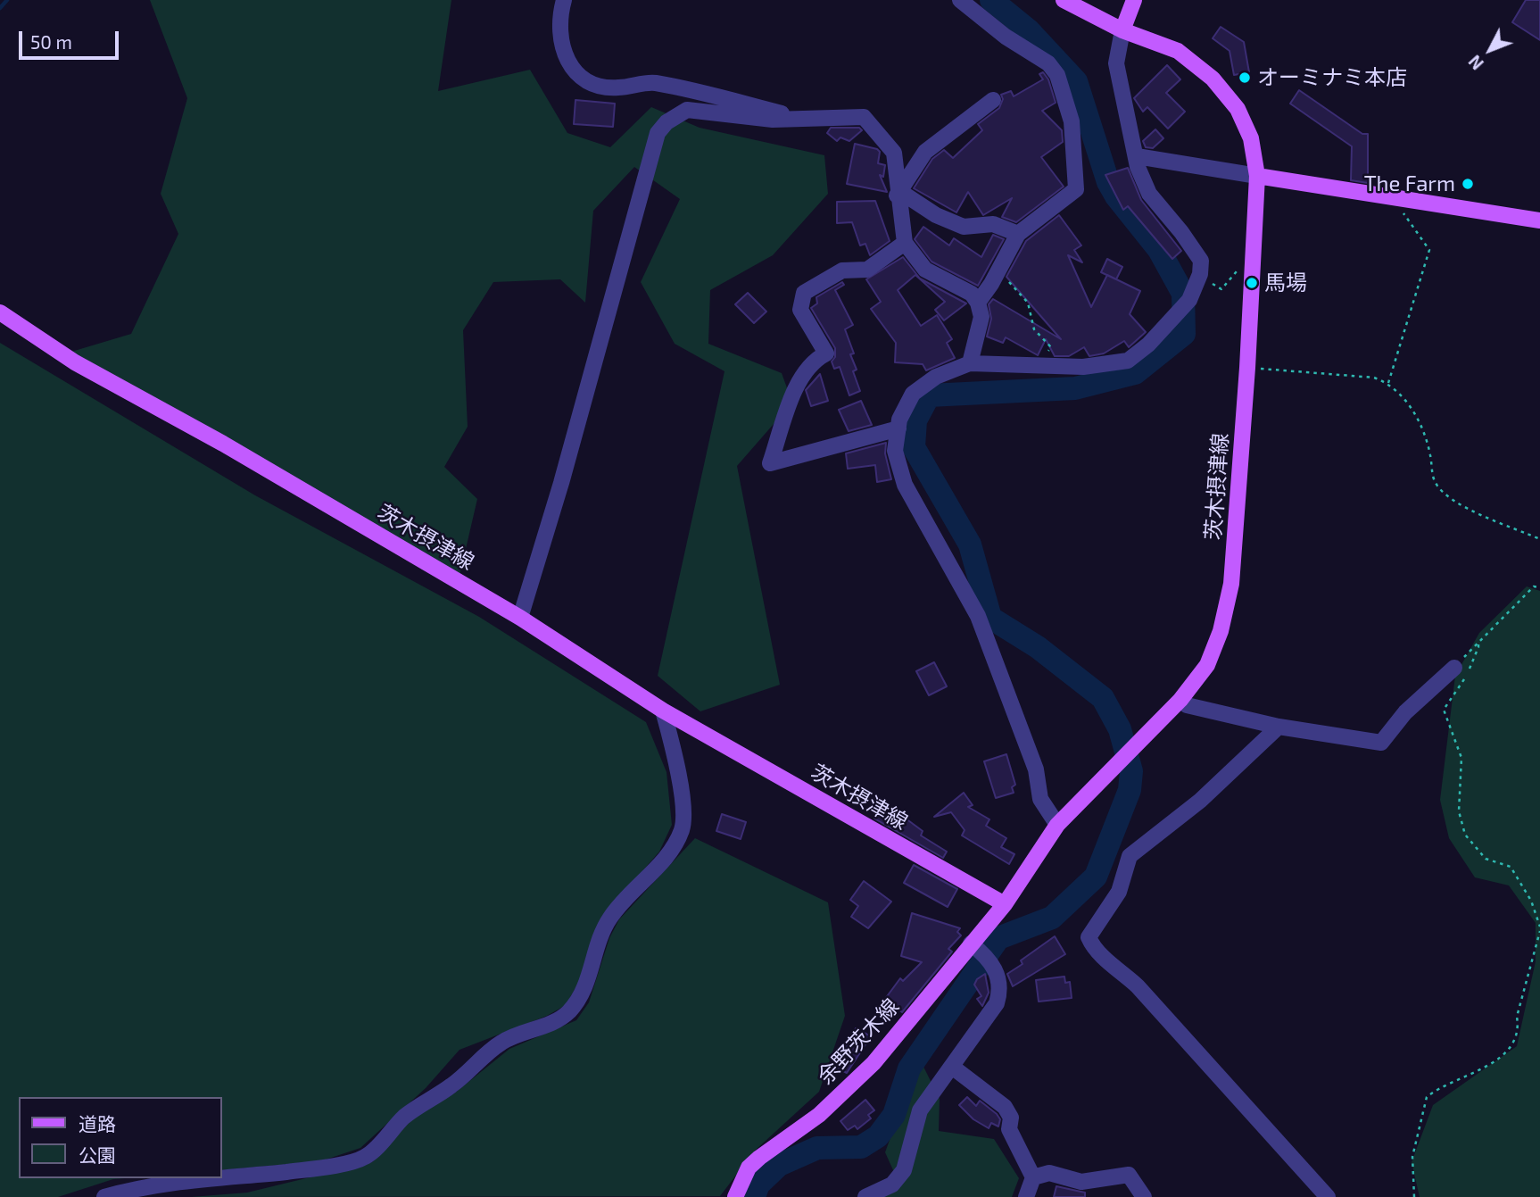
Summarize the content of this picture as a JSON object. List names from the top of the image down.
{
  "streets": {
    "main road": ["茨木摂津線", "余野茨木線"]
  },
  "crossings": [
    ["茨木摂津線", "余野茨木線"]
  ],
  "places": ["オーミナミ本店", "The Farm", "馬場"],
  "legend": ["道路", "公園"],
  "scale_bar": "50 m",
  "north": "bottom left"
}
